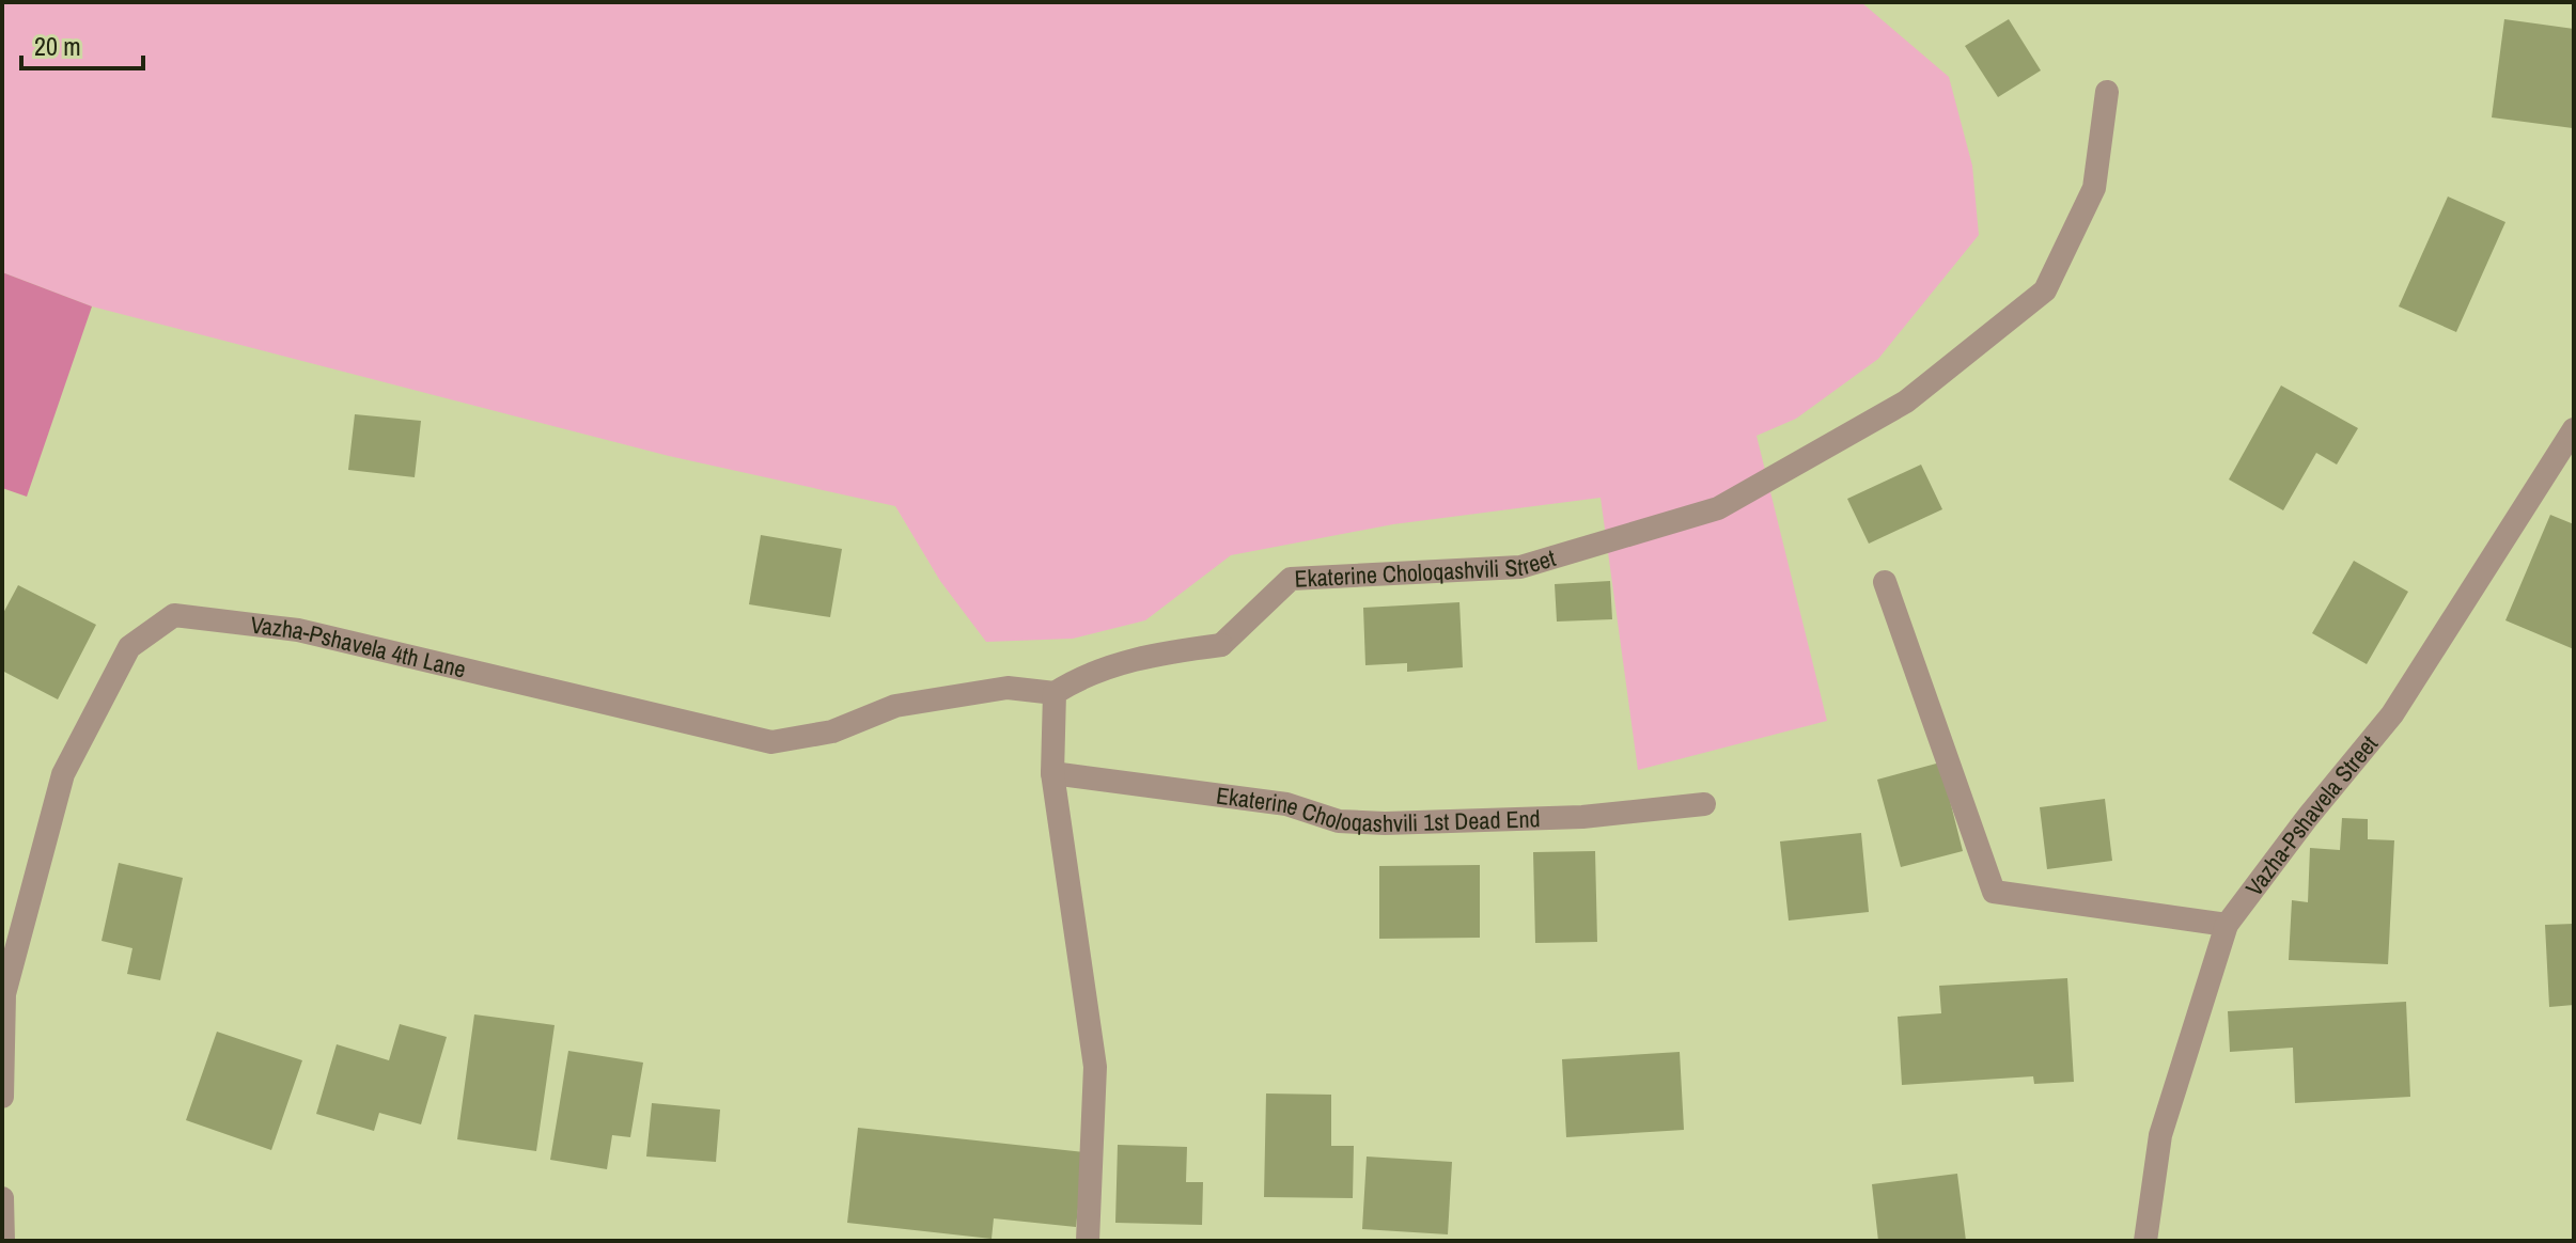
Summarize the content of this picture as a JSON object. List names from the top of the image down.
{
  "streets": {
    "street": [
      "Ekaterine Choloqashvili Street",
      "Vazha-Pshavela 4th Lane",
      "Ekaterine Choloqashvili 1st Dead End",
      "Vazha-Pshavela Street"
    ]
  },
  "crossings": [
    ["Ekaterine Choloqashvili Street", "Vazha-Pshavela 4th Lane"]
  ],
  "scale_bar": "20 m"
}
